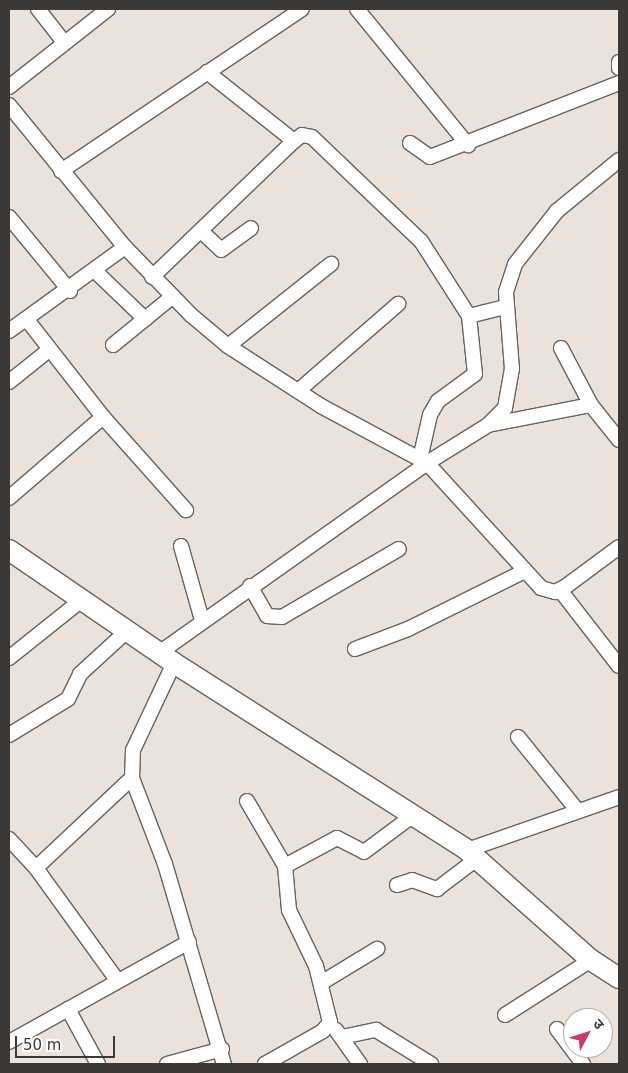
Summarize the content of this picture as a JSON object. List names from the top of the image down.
{
  "scale_bar": "50 m",
  "north": "top right"
}
